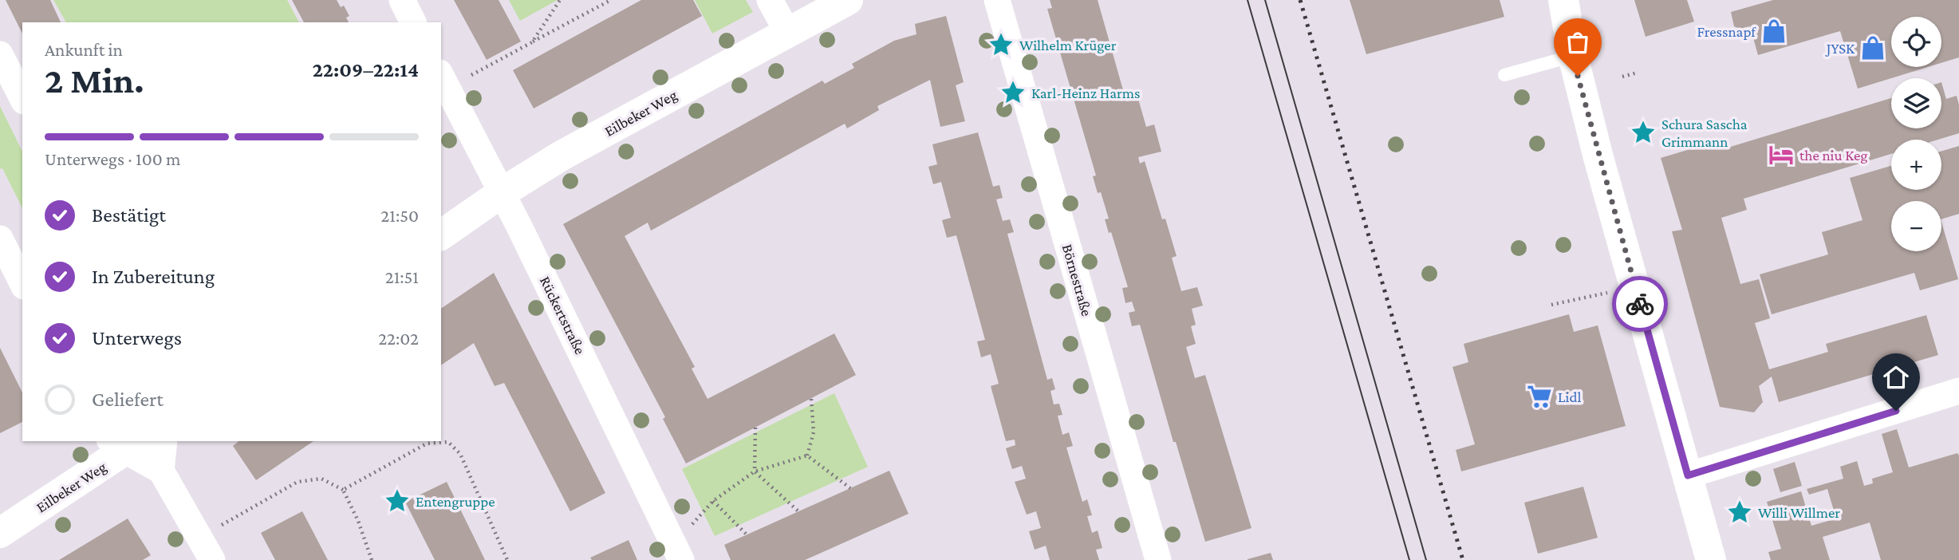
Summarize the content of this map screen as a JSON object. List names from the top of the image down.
{
  "streets": {
    "street": ["Eilbeker Weg", "Börnestraße", "Rückertstraße"]
  },
  "crossings": [
    ["Eilbeker Weg", "Rückertstraße"]
  ],
  "places": {
    "shop": ["Fressnapf", "JYSK"],
    "place": [
      "Wilhelm Krüger",
      "Karl-Heinz Harms",
      "Schura Sascha Grimmann",
      "Entengruppe",
      "Willi Willmer"
    ],
    "hotel": ["the niu Keg"],
    "supermarket": ["Lidl"]
  },
  "page": {
    "map_buttons": ["+", "−"],
    "heading": ["2 Min.", "Ankunft in", "22:09–22:14"],
    "bar": "Unterwegs · 100 m",
    "list": [
      ["Bestätigt", "21:50"],
      ["In Zubereitung", "21:51"],
      ["Unterwegs", "22:02"],
      "Geliefert"
    ]
  }
}
